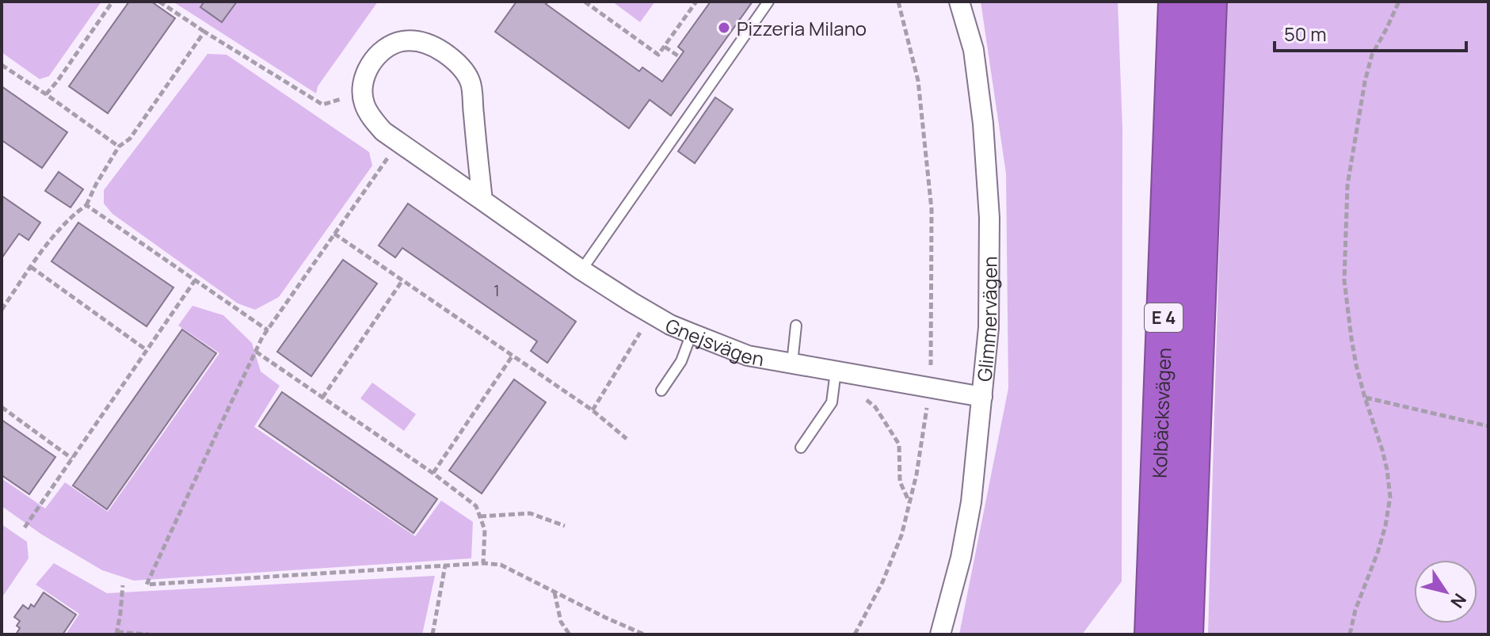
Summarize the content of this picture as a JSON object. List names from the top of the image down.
{
  "streets": {
    "highway": ["E 4", "Kolbäcksvägen"],
    "street": ["Glimmervägen", "Gnejsvägen"]
  },
  "crossings": [
    ["Glimmervägen", "Gnejsvägen"]
  ],
  "places": ["Pizzeria Milano"],
  "house_numbers": ["1"],
  "scale_bar": "50 m",
  "north": "bottom right"
}
